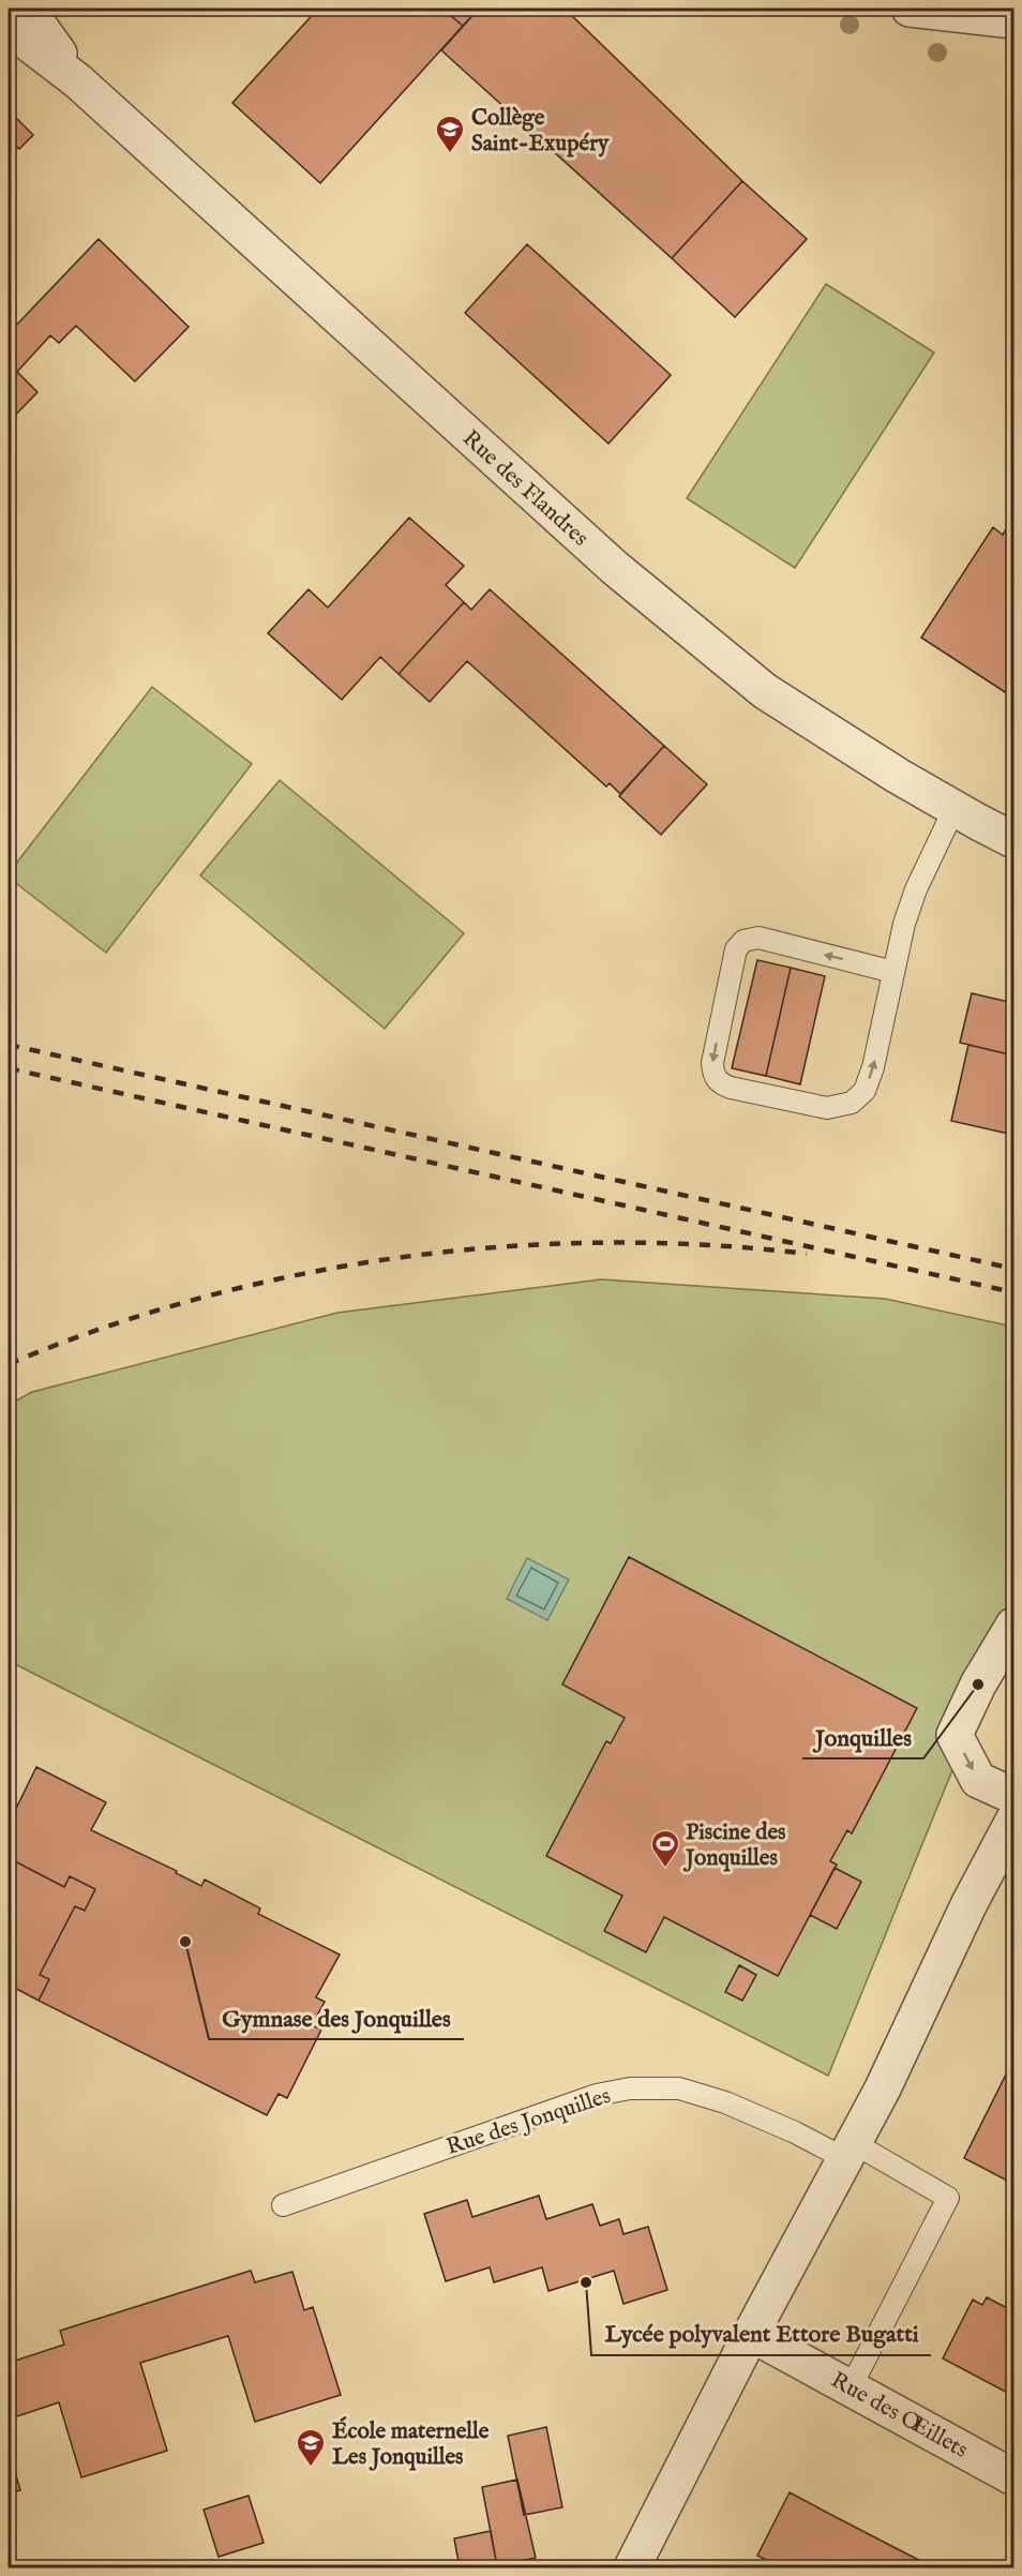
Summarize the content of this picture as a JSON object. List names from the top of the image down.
{
  "streets": {
    "street": ["Rue des Flandres", "Rue des Œillets"],
    "lane": ["Rue des Jonquilles"]
  },
  "crossings": [
    ["Rue des Jonquilles", "Rue des Œillets"]
  ],
  "places": {
    "school or university": ["Collège Saint-Exupéry", "École maternelle Les Jonquilles"],
    "other": ["Jonquilles", "Gymnase des Jonquilles", "Lycée polyvalent Ettore Bugatti"],
    "sports": ["Piscine des Jonquilles"]
  }
}
